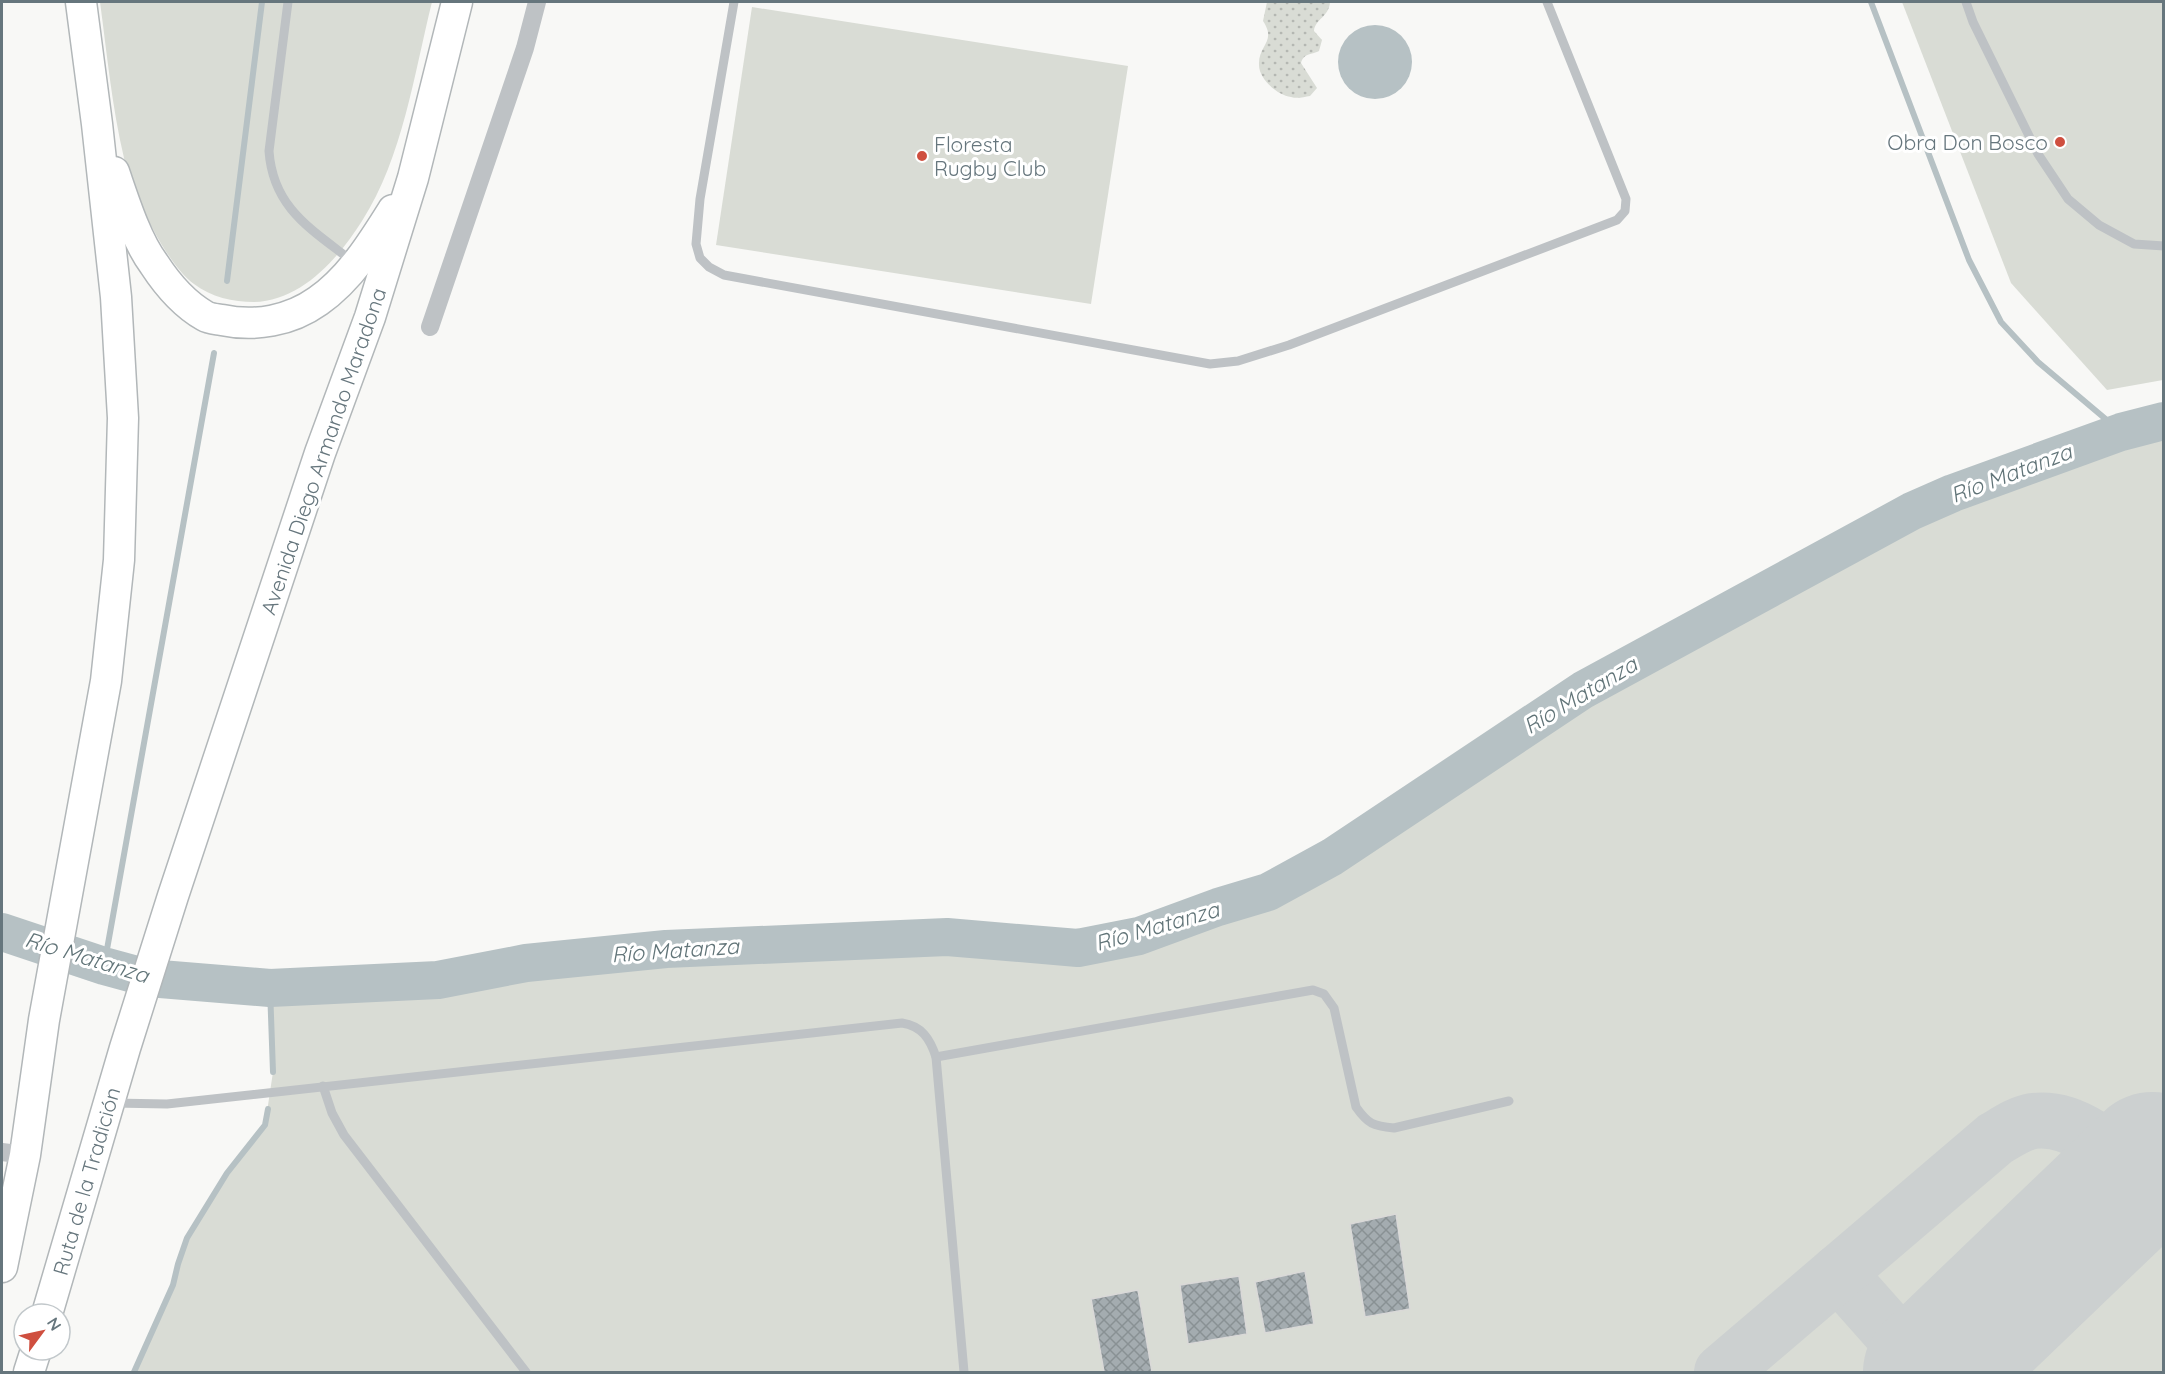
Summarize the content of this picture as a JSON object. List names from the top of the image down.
{
  "streets": {
    "main road": ["Avenida Diego Armando Maradona", "Ruta de la Tradición"]
  },
  "crossings": [
    ["Avenida Diego Armando Maradona", "Ruta de la Tradición"]
  ],
  "water": ["Río Matanza"],
  "places": ["Obra Don Bosco", "Floresta Rugby Club"],
  "north": "top right"
}
